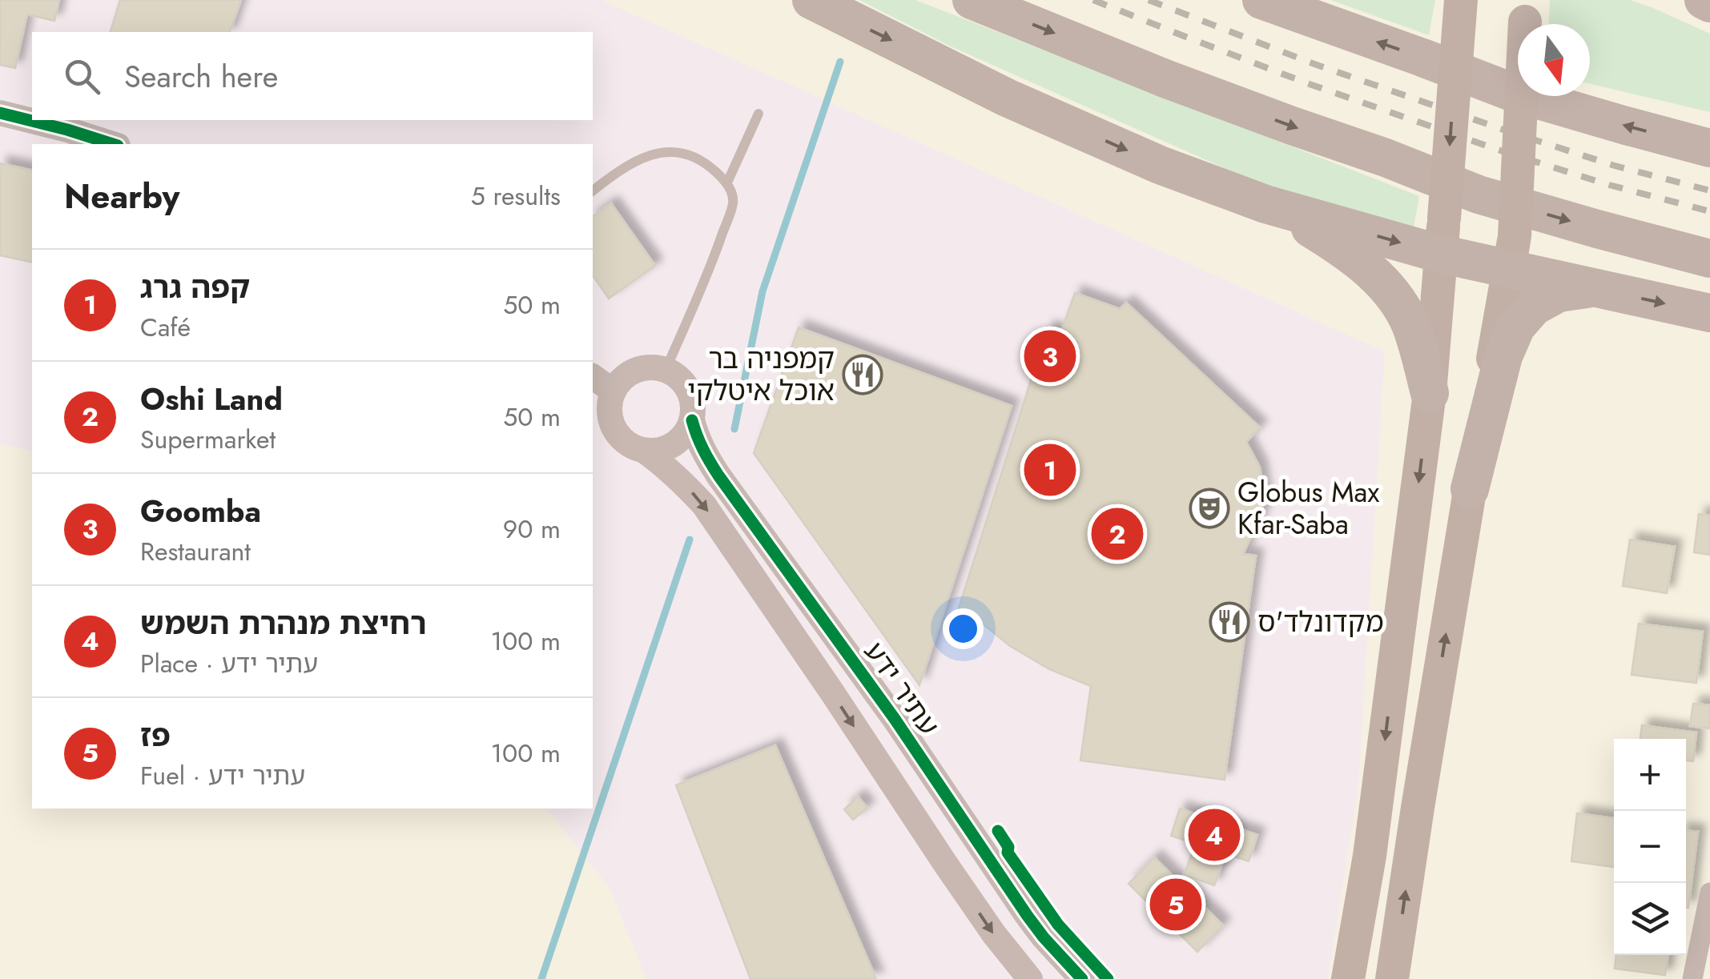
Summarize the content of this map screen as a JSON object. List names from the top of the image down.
{
  "streets": {
    "street": ["עתיר ידע"]
  },
  "places": {
    "restaurant": ["קמפניה בר אוכל איטלקי", "מקדונלד'ס"],
    "theatre": ["Globus Max Kfar-Saba"]
  },
  "north": "bottom",
  "page": {
    "search": "Search here",
    "heading": ["Nearby", "5 results"],
    "list": [
      {
        "mark": "1",
        "name": "קפה גרג",
        "note": "Café",
        "value": "50 m"
      },
      {
        "mark": "2",
        "name": "Oshi Land",
        "note": "Supermarket",
        "value": "50 m"
      },
      {
        "mark": "3",
        "name": "Goomba",
        "note": "Restaurant",
        "value": "90 m"
      },
      {
        "mark": "4",
        "name": "רחיצת מנהרת השמש",
        "note": "Place · עתיר ידע",
        "value": "100 m"
      },
      {
        "mark": "5",
        "name": "פז",
        "note": "Fuel · עתיר ידע",
        "value": "100 m"
      }
    ],
    "pins": [
      "3",
      "1",
      "2",
      "4",
      "5"
    ],
    "map_buttons": ["+", "−"]
  }
}
